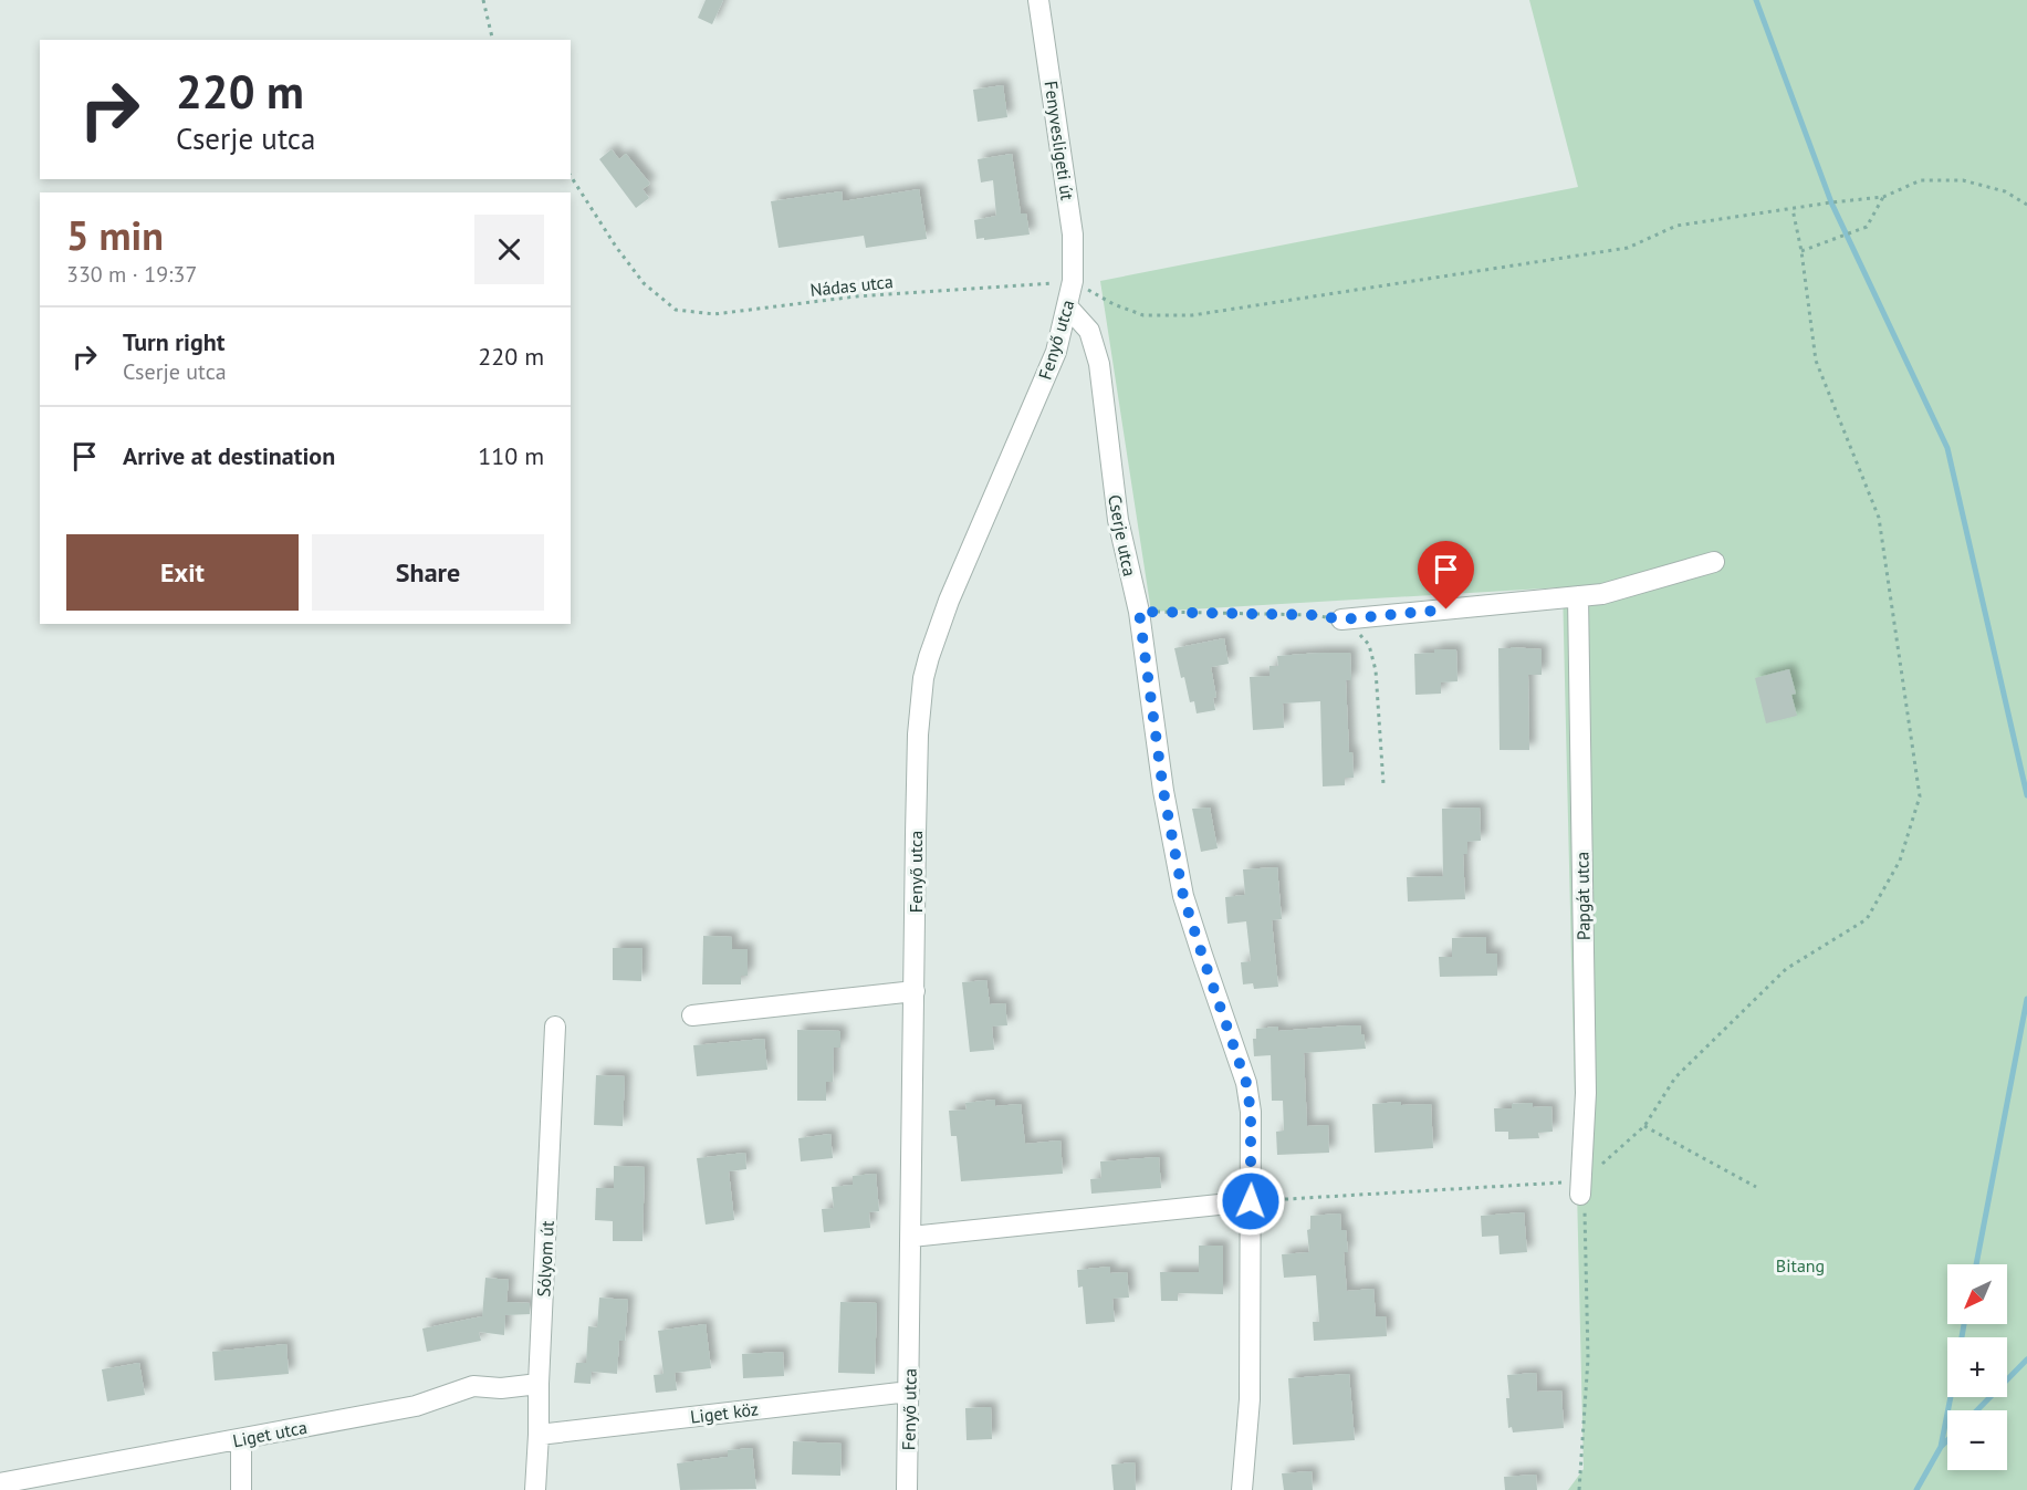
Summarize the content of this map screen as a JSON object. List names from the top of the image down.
{
  "streets": {
    "street": [
      "Fenyvesligeti út",
      "Fenyő utca",
      "Cserje utca",
      "Papgát utca",
      "Sólyom út",
      "Liget köz",
      "Liget utca"
    ],
    "path": ["Nádas utca"]
  },
  "crossings": [
    ["Fenyvesligeti út", "Nádas utca"],
    ["Fenyvesligeti út", "Fenyő utca"],
    ["Nádas utca", "Fenyő utca"],
    ["Fenyő utca", "Cserje utca"],
    ["Fenyő utca", "Liget köz"],
    ["Sólyom út", "Liget köz"],
    ["Sólyom út", "Liget utca"]
  ],
  "parks": ["Bitang"],
  "north": "bottom left",
  "page": {
    "turn": ["220 m", "Cserje utca"],
    "heading": ["5 min", "330 m · 19:37"],
    "list": [
      {
        "name": "Turn right",
        "note": "Cserje utca",
        "value": "220 m"
      },
      {
        "name": "Arrive at destination",
        "value": "110 m"
      }
    ],
    "buttons": ["Exit", "Share"],
    "map_buttons": ["+", "−"]
  }
}
